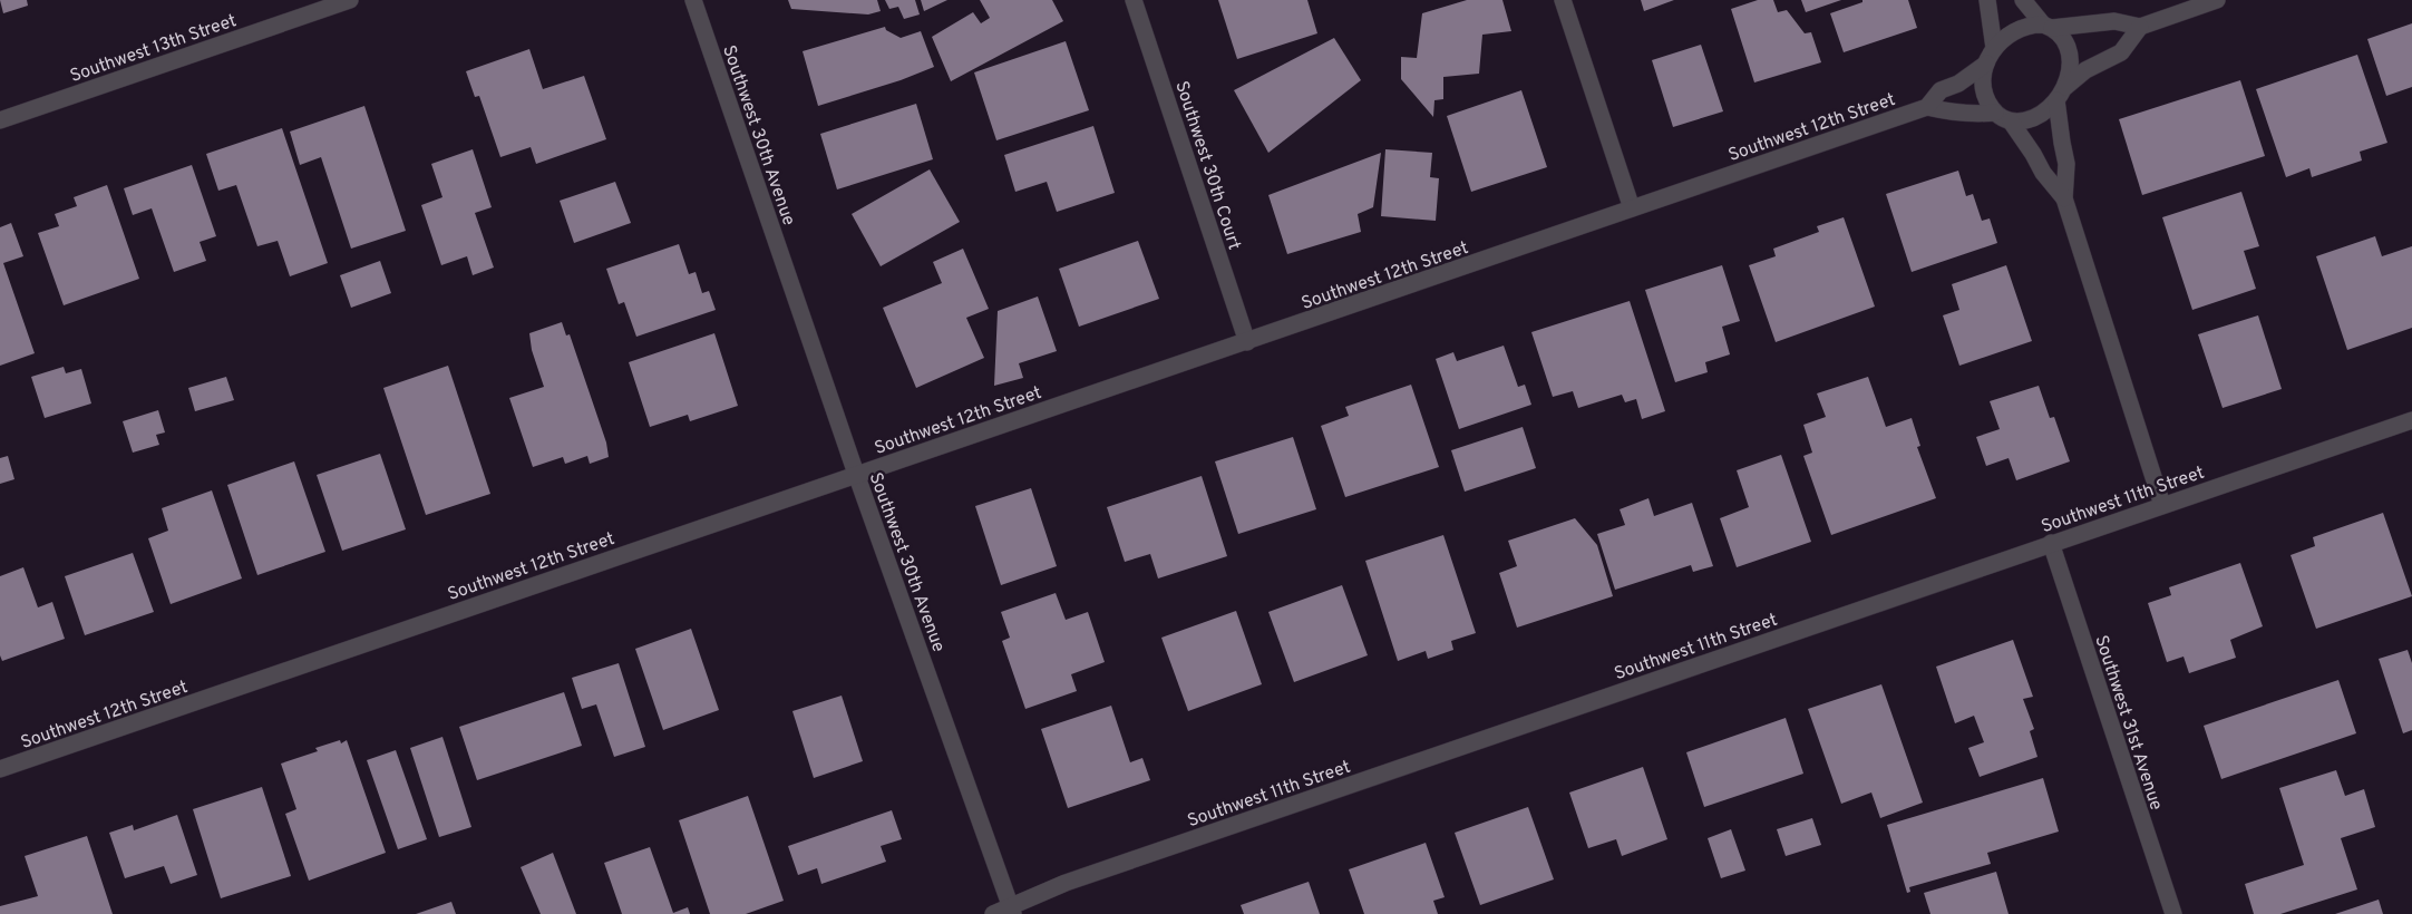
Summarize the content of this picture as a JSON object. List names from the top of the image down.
{
  "streets": {
    "street": [
      "Southwest 13th Street",
      "Southwest 12th Street",
      "Southwest 30th Avenue",
      "Southwest 30th Court",
      "Southwest 11th Street",
      "Southwest 31st Avenue"
    ]
  },
  "crossings": [
    ["Southwest 12th Street", "Southwest 30th Avenue"],
    ["Southwest 12th Street", "Southwest 30th Court"],
    ["Southwest 30th Avenue", "Southwest 11th Street"],
    ["Southwest 11th Street", "Southwest 31st Avenue"]
  ]
}
